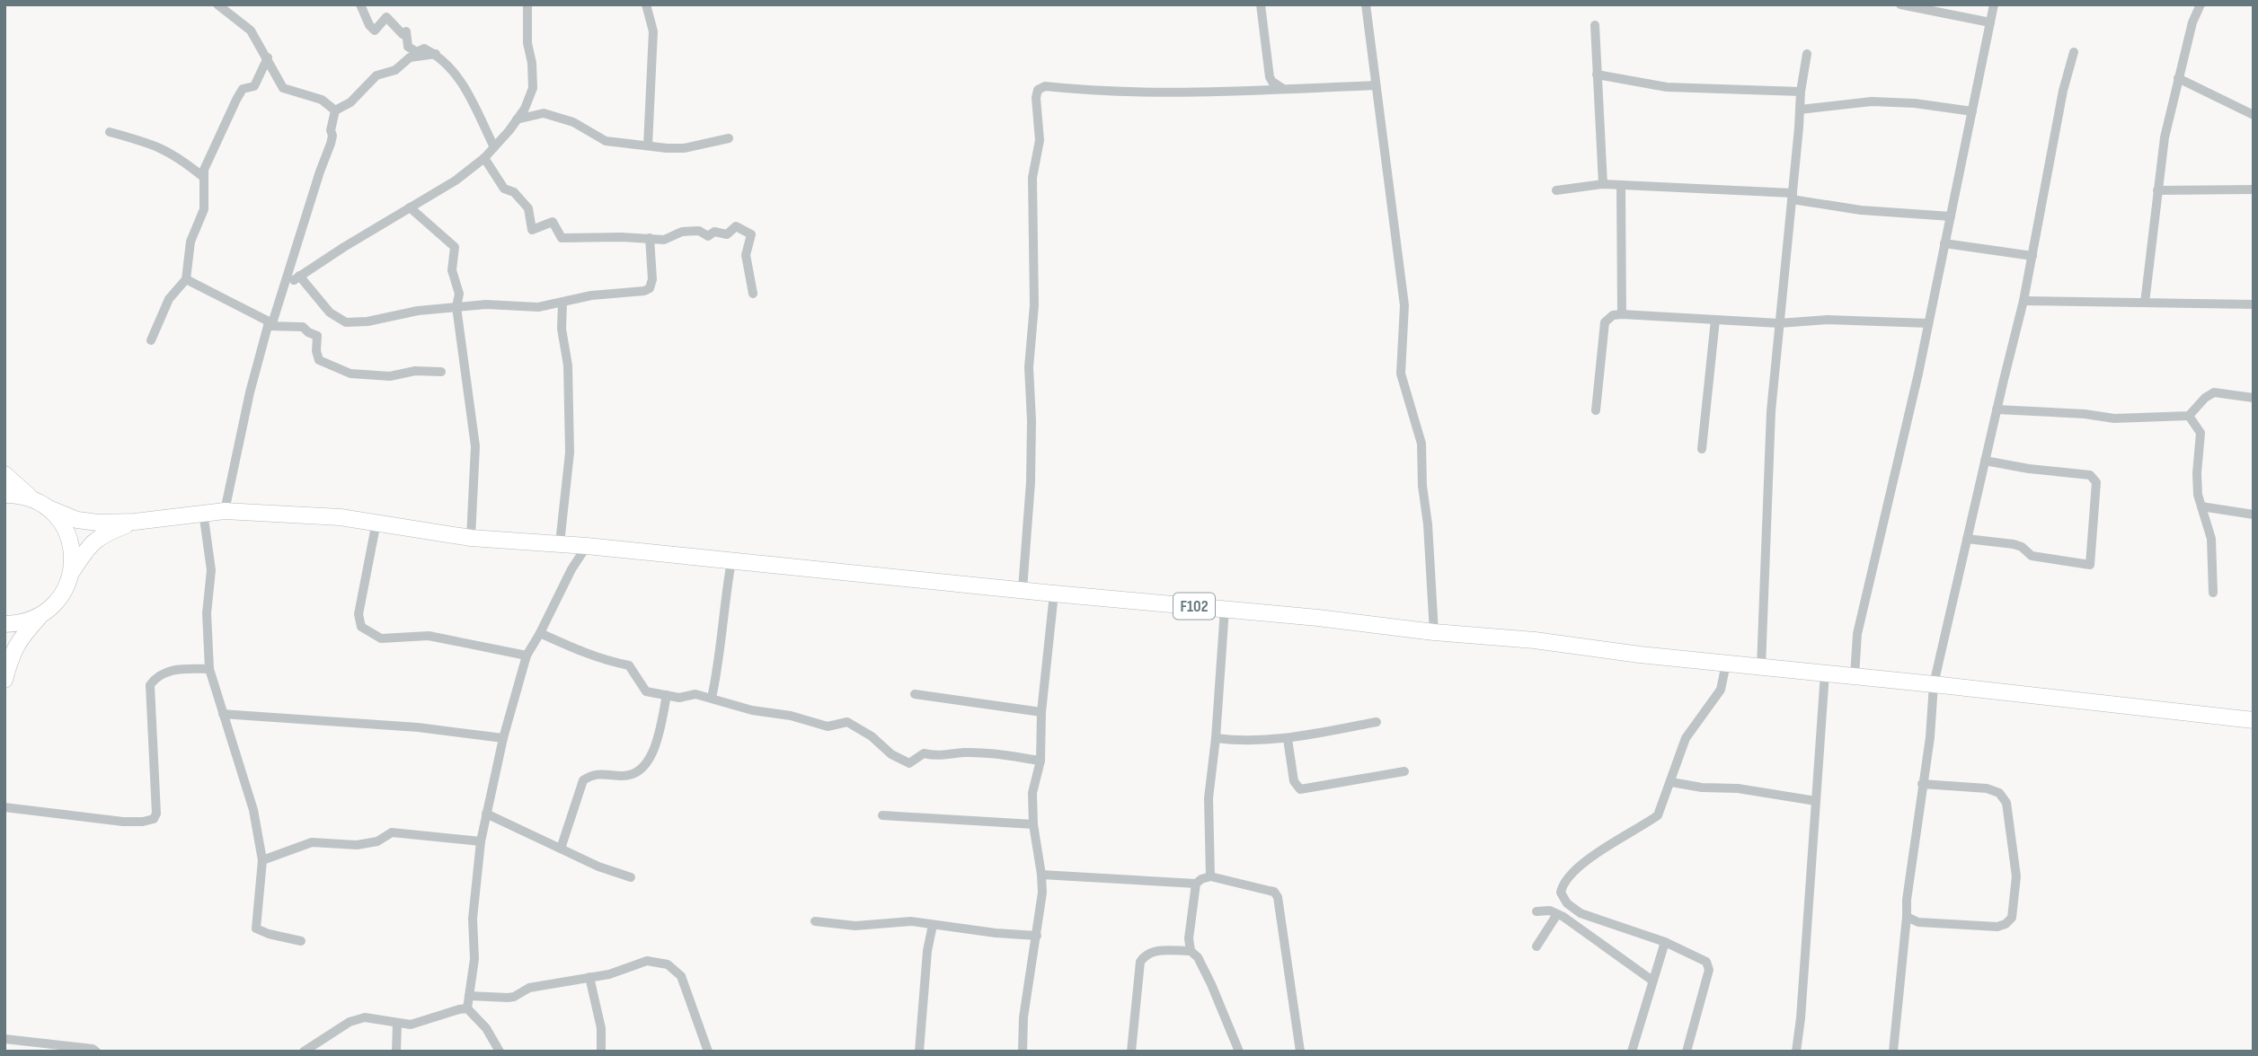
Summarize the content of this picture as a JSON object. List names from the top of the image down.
{
  "streets": {
    "main road": ["F102"]
  }
}
